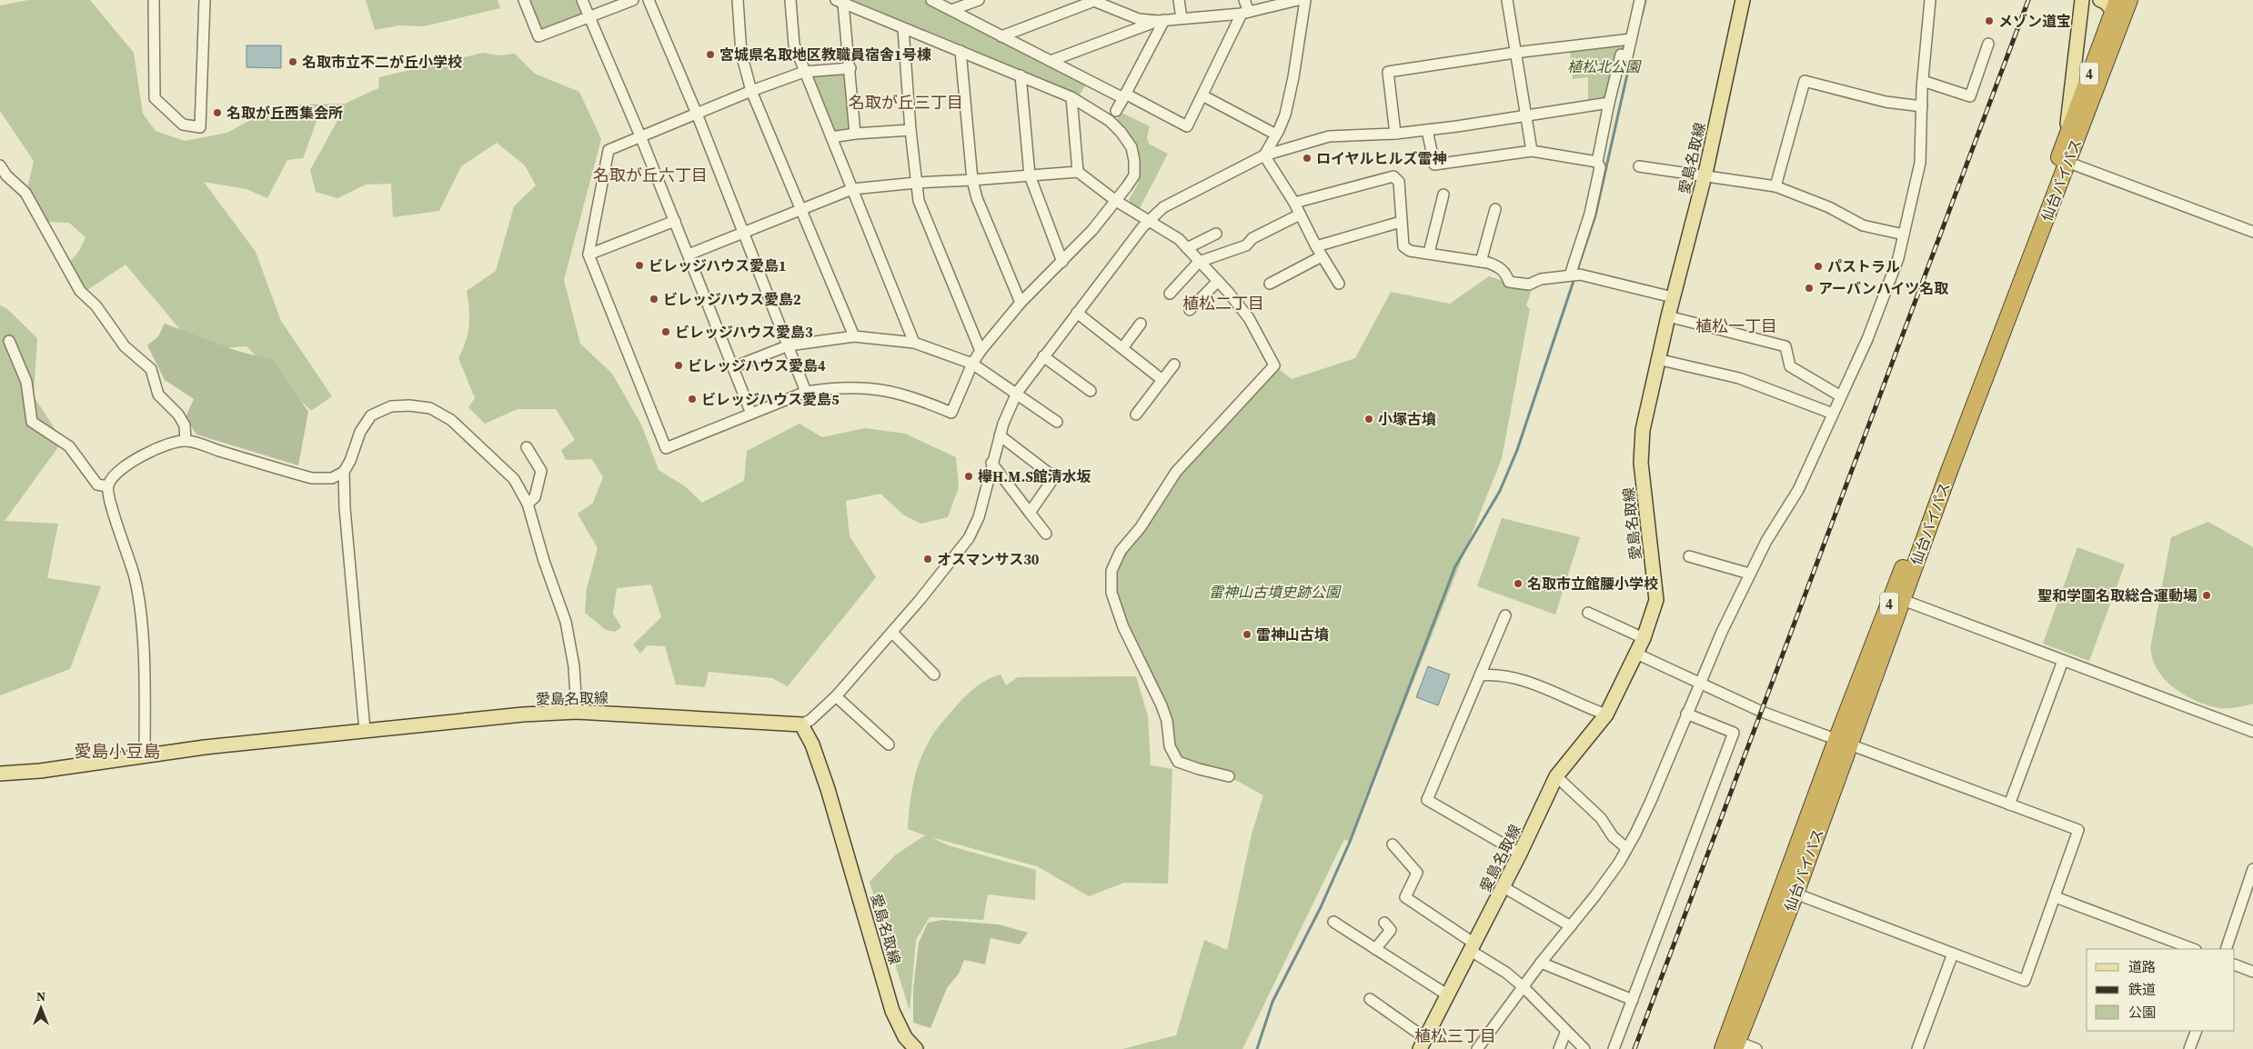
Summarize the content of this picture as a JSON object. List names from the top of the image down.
{
  "streets": {
    "highway": ["4", "仙台バイパス"],
    "main road": ["愛島名取線"]
  },
  "districts": [
    "名取が丘三丁目",
    "名取が丘六丁目",
    "植松二丁目",
    "植松一丁目",
    "愛島小豆島",
    "植松三丁目"
  ],
  "parks": ["植松北公園", "雷神山古墳史跡公園"],
  "places": [
    "メゾン道宝",
    "宮城県名取地区教職員宿舎1号棟",
    "名取市立不二が丘小学校",
    "名取が丘西集会所",
    "ロイヤルヒルズ雷神",
    "ビレッジハウス愛島1",
    "パストラル",
    "アーバンハイツ名取",
    "ビレッジハウス愛島2",
    "ビレッジハウス愛島3",
    "ビレッジハウス愛島4",
    "ビレッジハウス愛島5",
    "小塚古墳",
    "欅H.M.S館清水坂",
    "オスマンサス30",
    "名取市立館腰小学校",
    "聖和学園名取総合運動場",
    "雷神山古墳"
  ],
  "legend": ["道路", "鉄道", "公園"],
  "north": "top"
}
